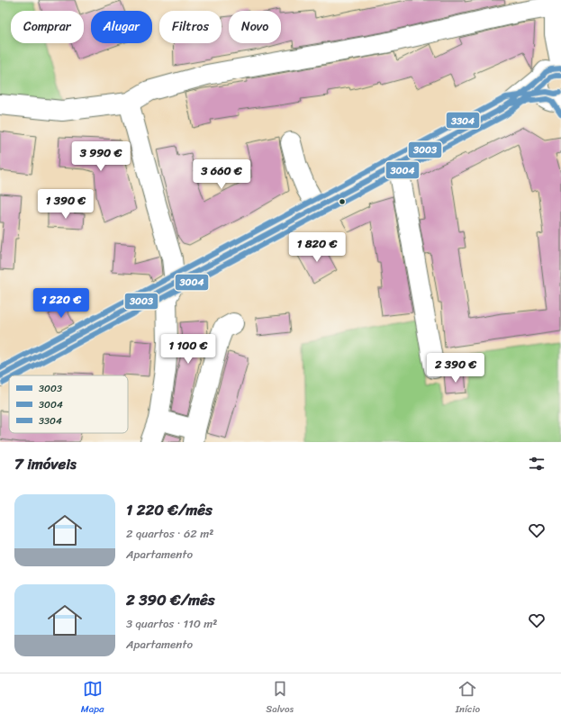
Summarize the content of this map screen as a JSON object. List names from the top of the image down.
{
  "lines": ["transit line 3003", "transit line 3004", "transit line 3304"],
  "legend": ["3003", "3004", "3304"],
  "page": {
    "chip": [
      "Comprar",
      "Alugar",
      "Filtros",
      "Novo"
    ],
    "price": [
      "3 990 €",
      "3 660 €",
      "1 390 €",
      "1 820 €",
      "1 220 €",
      "1 100 €",
      "2 390 €"
    ],
    "heading": "7 imóveis",
    "list": [
      {
        "name": "1 220 €/mês",
        "note": "2 quartos · 62 m² · Apartamento"
      },
      {
        "name": "2 390 €/mês",
        "note": "3 quartos · 110 m² · Apartamento"
      }
    ],
    "tabs": ["Mapa", "Salvos", "Início"]
  }
}
